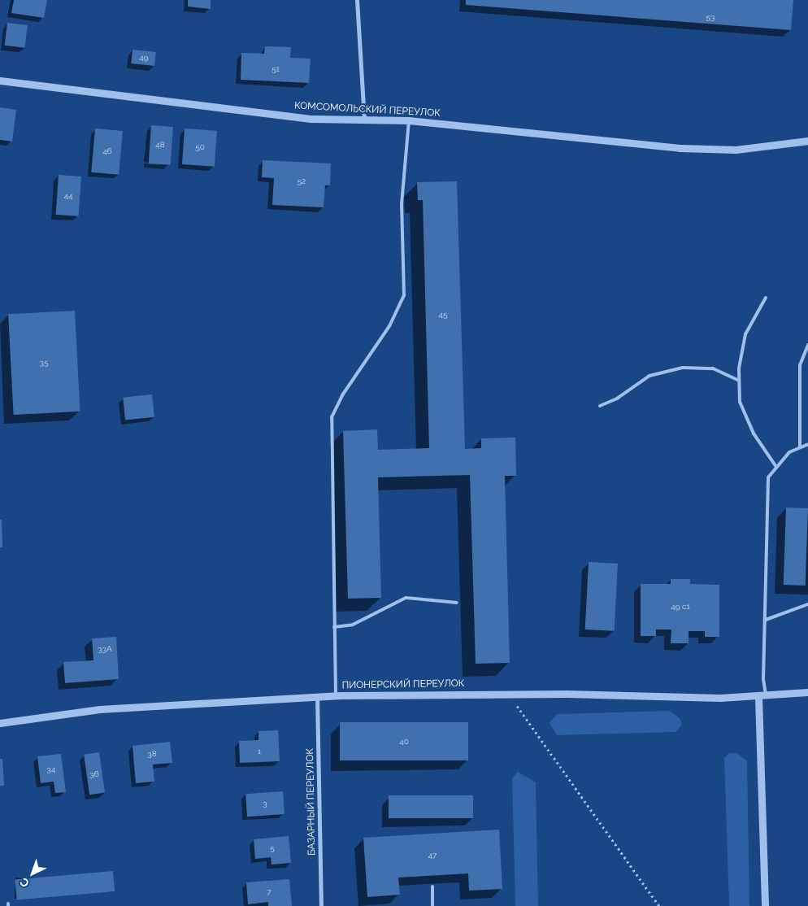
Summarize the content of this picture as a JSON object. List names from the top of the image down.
{
  "streets": {
    "street": ["КОМСОМОЛЬСКИЙ ПЕРЕУЛОК", "ПИОНЕРСКИЙ ПЕРЕУЛОК", "БАЗАРНЫЙ ПЕРЕУЛОК"]
  },
  "crossings": [
    ["ПИОНЕРСКИЙ ПЕРЕУЛОК", "БАЗАРНЫЙ ПЕРЕУЛОК"]
  ],
  "house_numbers": [
    "53",
    "49",
    "51",
    "48",
    "50",
    "46",
    "52",
    "44",
    "45",
    "35",
    "49 с1",
    "33А",
    "40",
    "1",
    "38",
    "34",
    "36",
    "3",
    "5",
    "47",
    "7"
  ],
  "north": "bottom left"
}
